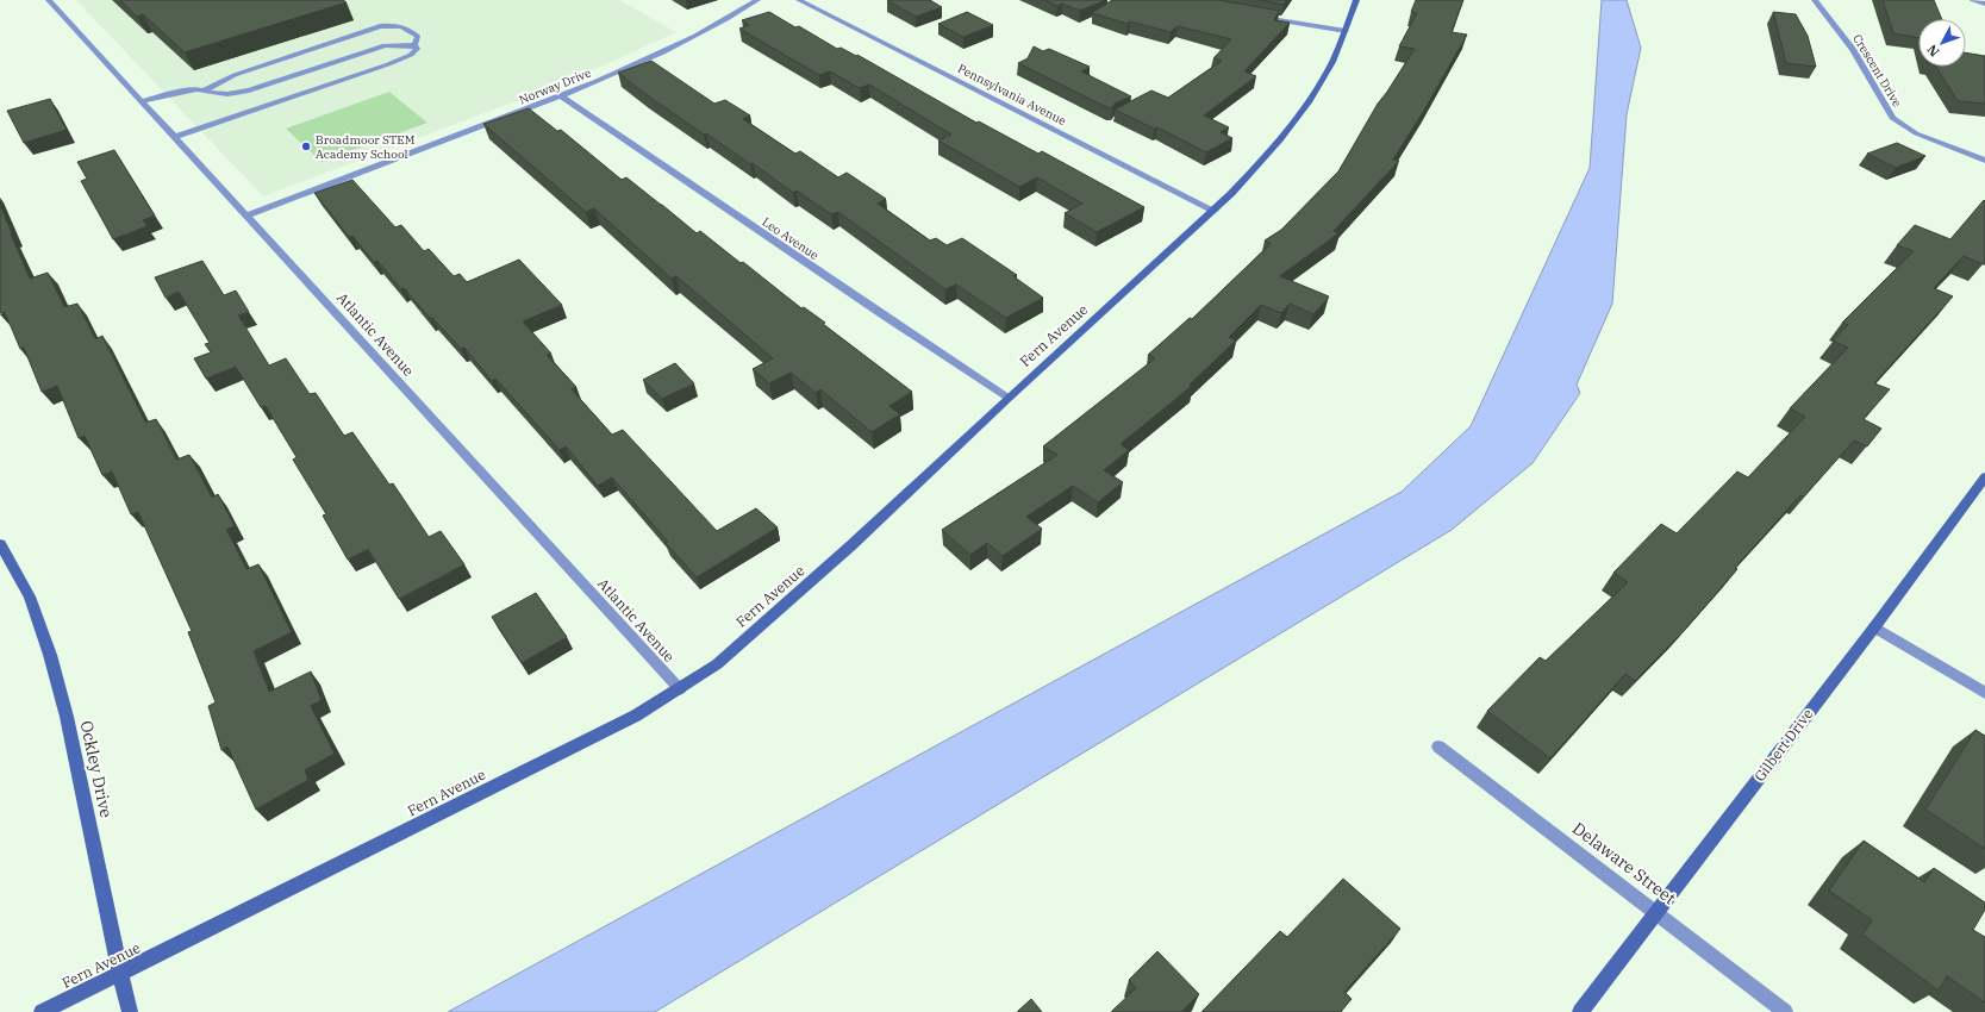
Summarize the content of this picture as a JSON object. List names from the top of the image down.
{
  "streets": {
    "street": [
      "Crescent Drive",
      "Norway Drive",
      "Pennsylvania Avenue",
      "Leo Avenue",
      "Atlantic Avenue",
      "Fern Avenue",
      "Gilbert Drive",
      "Ockley Drive",
      "Delaware Street"
    ]
  },
  "crossings": [
    ["Norway Drive", "Leo Avenue"],
    ["Norway Drive", "Atlantic Avenue"],
    ["Pennsylvania Avenue", "Fern Avenue"],
    ["Leo Avenue", "Fern Avenue"],
    ["Atlantic Avenue", "Fern Avenue"],
    ["Fern Avenue", "Ockley Drive"],
    ["Gilbert Drive", "Delaware Street"]
  ],
  "places": ["Broadmoor STEM Academy School"],
  "north": "bottom left"
}
